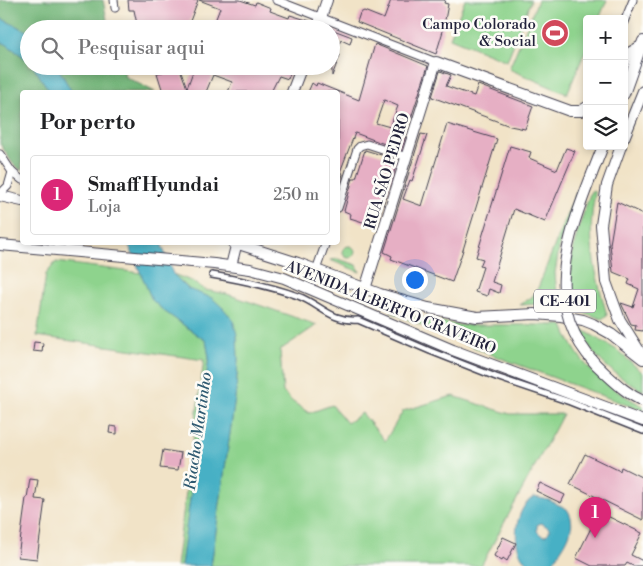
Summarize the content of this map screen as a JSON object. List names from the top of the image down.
{
  "streets": {
    "main road": ["RUA SÃO PEDRO", "CE-401", "AVENIDA ALBERTO CRAVEIRO"]
  },
  "crossings": [
    ["RUA SÃO PEDRO", "AVENIDA ALBERTO CRAVEIRO"],
    ["CE-401", "AVENIDA ALBERTO CRAVEIRO"]
  ],
  "water": ["Riacho Martinho"],
  "places": {
    "sports": ["Campo Colorado & Social"]
  },
  "page": {
    "map_buttons": ["+", "−"],
    "search": "Pesquisar aqui",
    "heading": "Por perto",
    "list": [
      {
        "mark": "1",
        "name": "Smaff Hyundai",
        "note": "Loja",
        "value": "250 m"
      }
    ],
    "pins": "1"
  }
}
